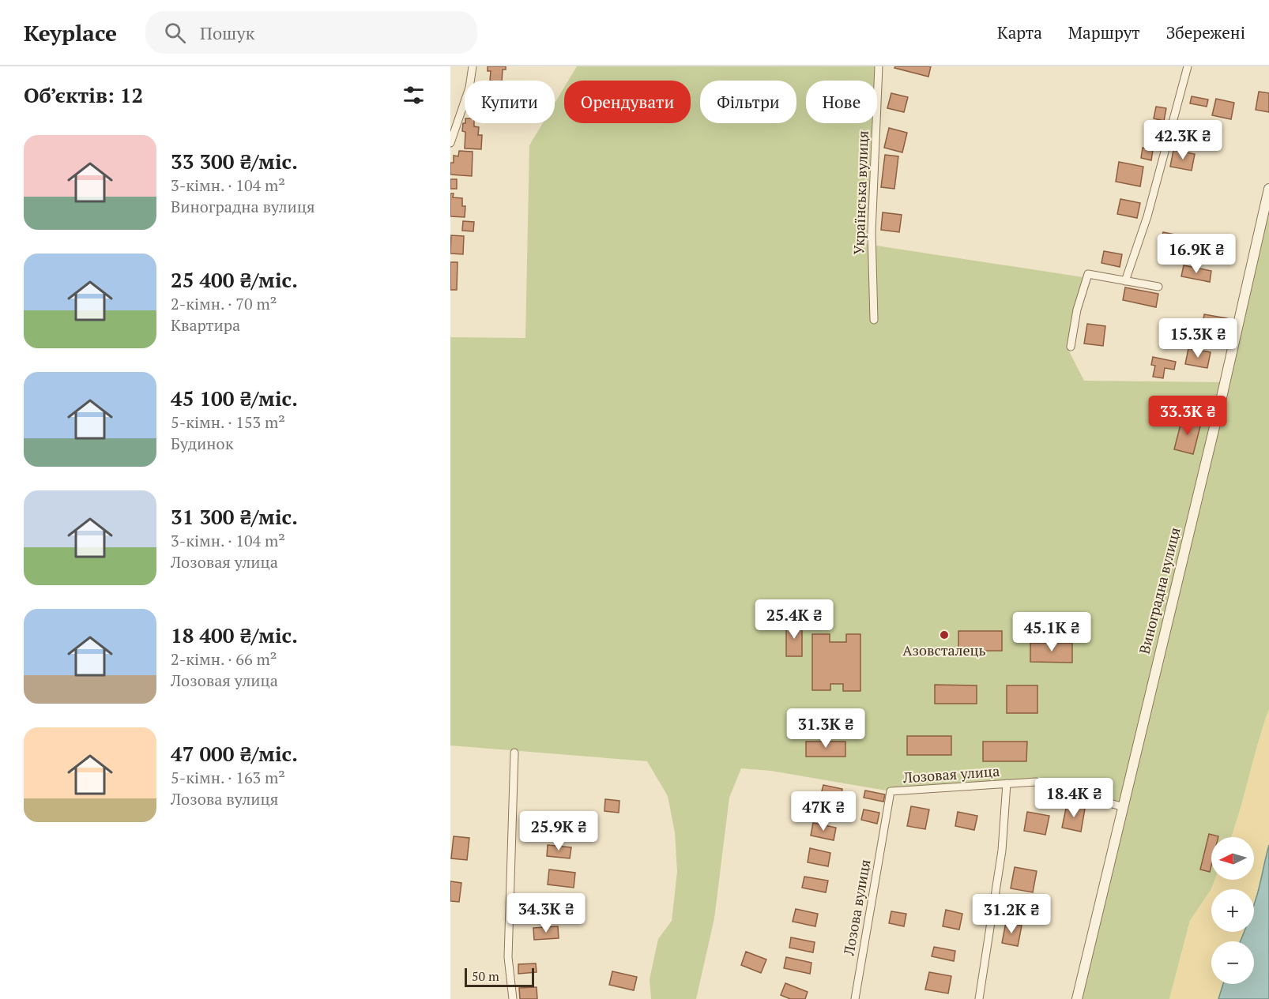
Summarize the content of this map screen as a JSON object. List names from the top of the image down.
{
  "streets": {
    "street": [
      "Українська вулиця",
      "Виноградна вулиця",
      "Лозовая улица",
      "Лозова вулиця"
    ]
  },
  "crossings": [
    ["Виноградна вулиця", "Лозовая улица"],
    ["Лозовая улица", "Лозова вулиця"]
  ],
  "places": ["Азовсталець"],
  "scale_bar": "50 m",
  "north": "left",
  "page": {
    "header": "Keyplace",
    "search": "Пошук",
    "nav": ["Карта", "Маршрут", "Збережені"],
    "heading": "Об’єктів: 12",
    "chip": [
      "Купити",
      "Орендувати",
      "Фільтри",
      "Нове"
    ],
    "price": [
      "42.3K ₴",
      "16.9K ₴",
      "15.3K ₴",
      "33.3K ₴",
      "25.4K ₴",
      "45.1K ₴",
      "31.3K ₴",
      "18.4K ₴",
      "47K ₴",
      "25.9K ₴",
      "34.3K ₴",
      "31.2K ₴"
    ],
    "list": [
      {
        "name": "33 300 ₴/міс.",
        "note": "3-кімн. · 104 m² · Виноградна вулиця"
      },
      {
        "name": "25 400 ₴/міс.",
        "note": "2-кімн. · 70 m² · Квартира"
      },
      {
        "name": "45 100 ₴/міс.",
        "note": "5-кімн. · 153 m² · Будинок"
      },
      {
        "name": "31 300 ₴/міс.",
        "note": "3-кімн. · 104 m² · Лозовая улица"
      },
      {
        "name": "18 400 ₴/міс.",
        "note": "2-кімн. · 66 m² · Лозовая улица"
      },
      {
        "name": "47 000 ₴/міс.",
        "note": "5-кімн. · 163 m² · Лозова вулиця"
      }
    ],
    "map_buttons": ["+", "−"],
    "scale": "50 m"
  }
}
